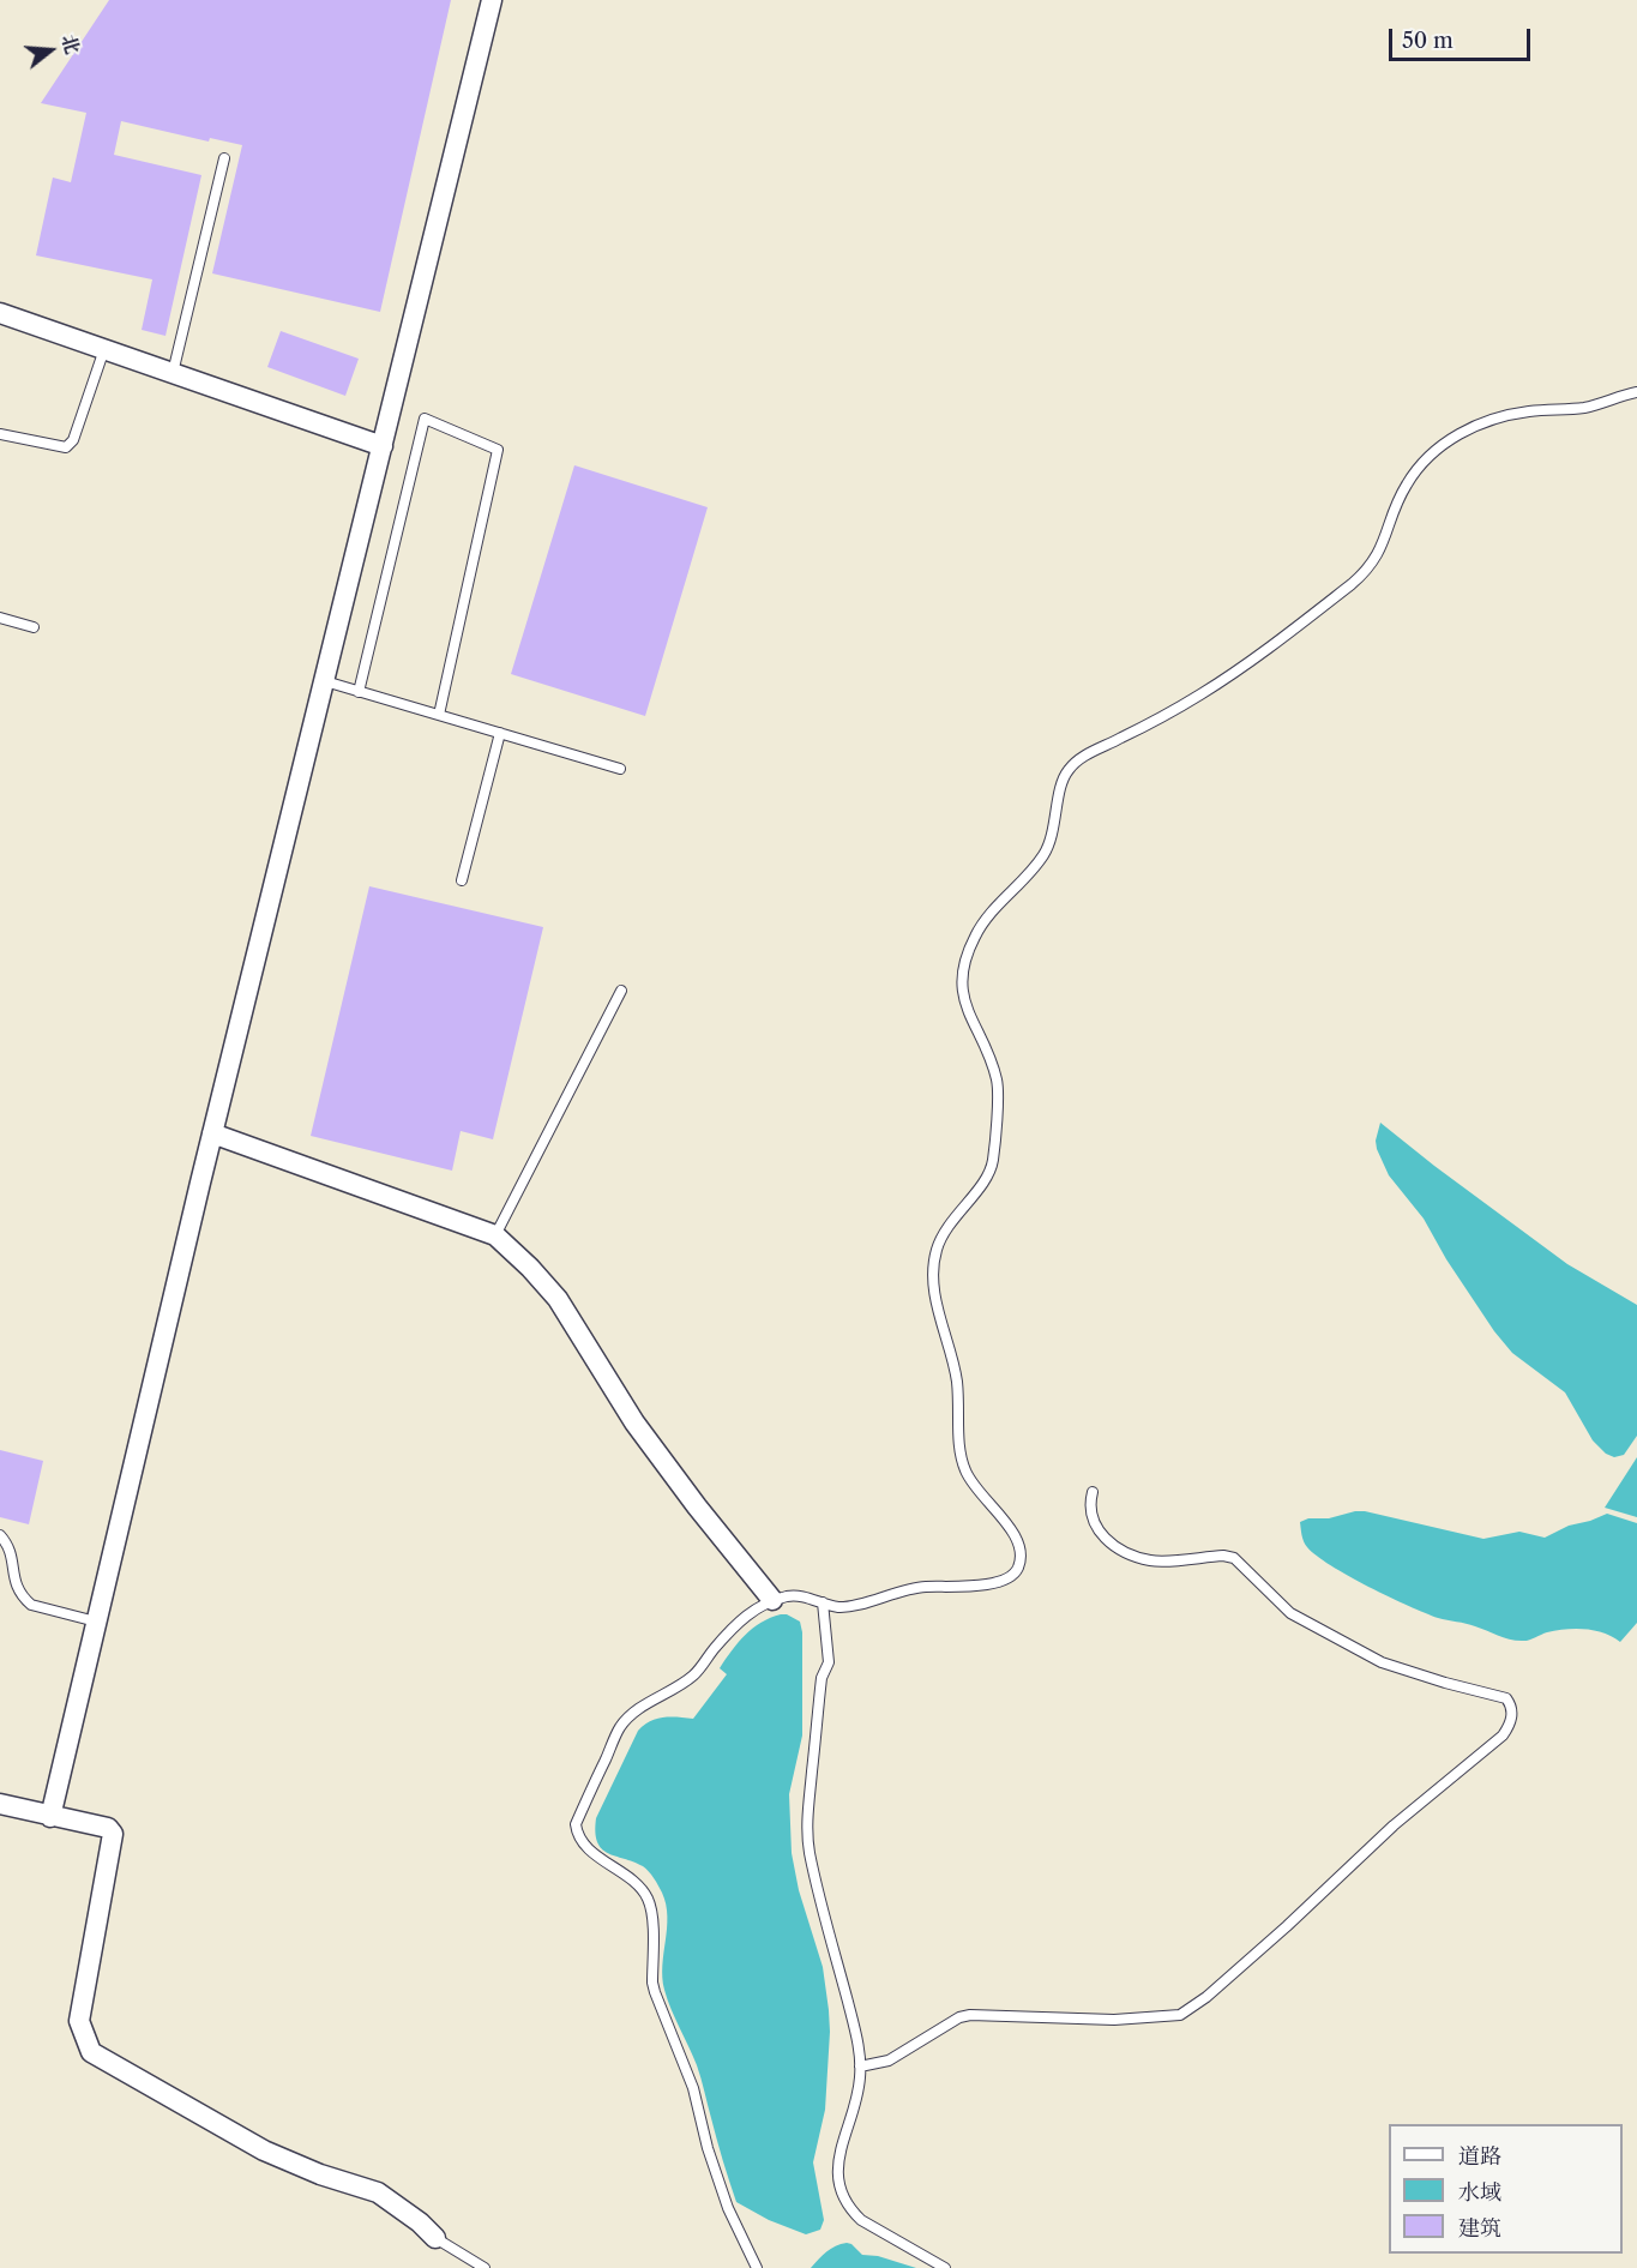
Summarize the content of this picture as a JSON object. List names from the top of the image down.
{
  "legend": ["道路", "水域", "建筑"],
  "scale_bar": "50 m",
  "north": "right"
}
